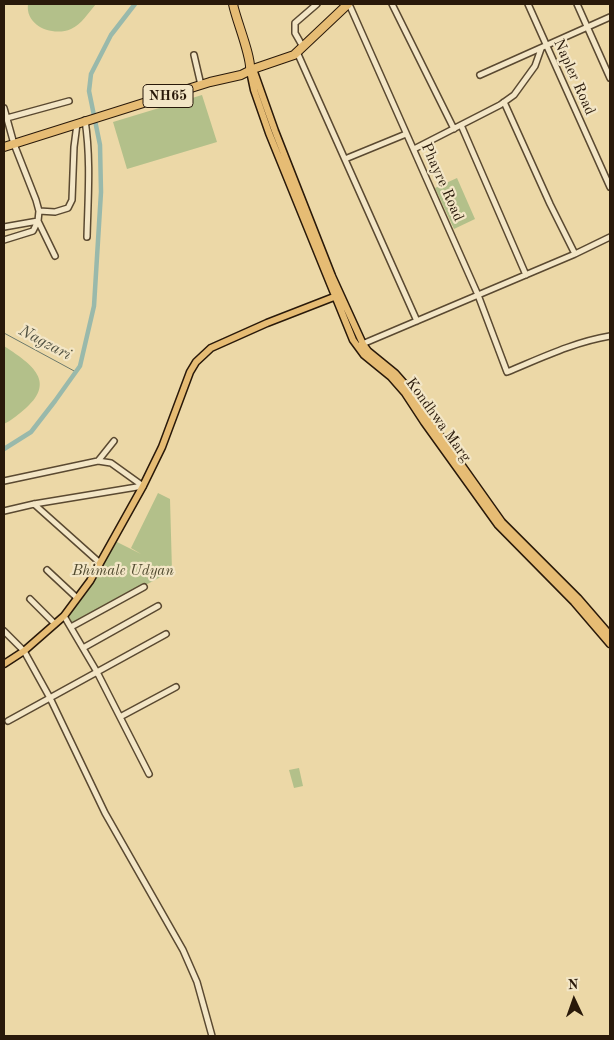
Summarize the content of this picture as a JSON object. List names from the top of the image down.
{
  "streets": {
    "highway": ["NH65"],
    "main road": ["Kondhwa Marg"],
    "street": ["Napler Road", "Phayre Road"]
  },
  "crossings": [
    ["NH65", "Phayre Road"],
    ["NH65", "Kondhwa Marg"]
  ],
  "water": ["Nagzari"],
  "parks": ["Bhimale Udyan"],
  "north": "top"
}
